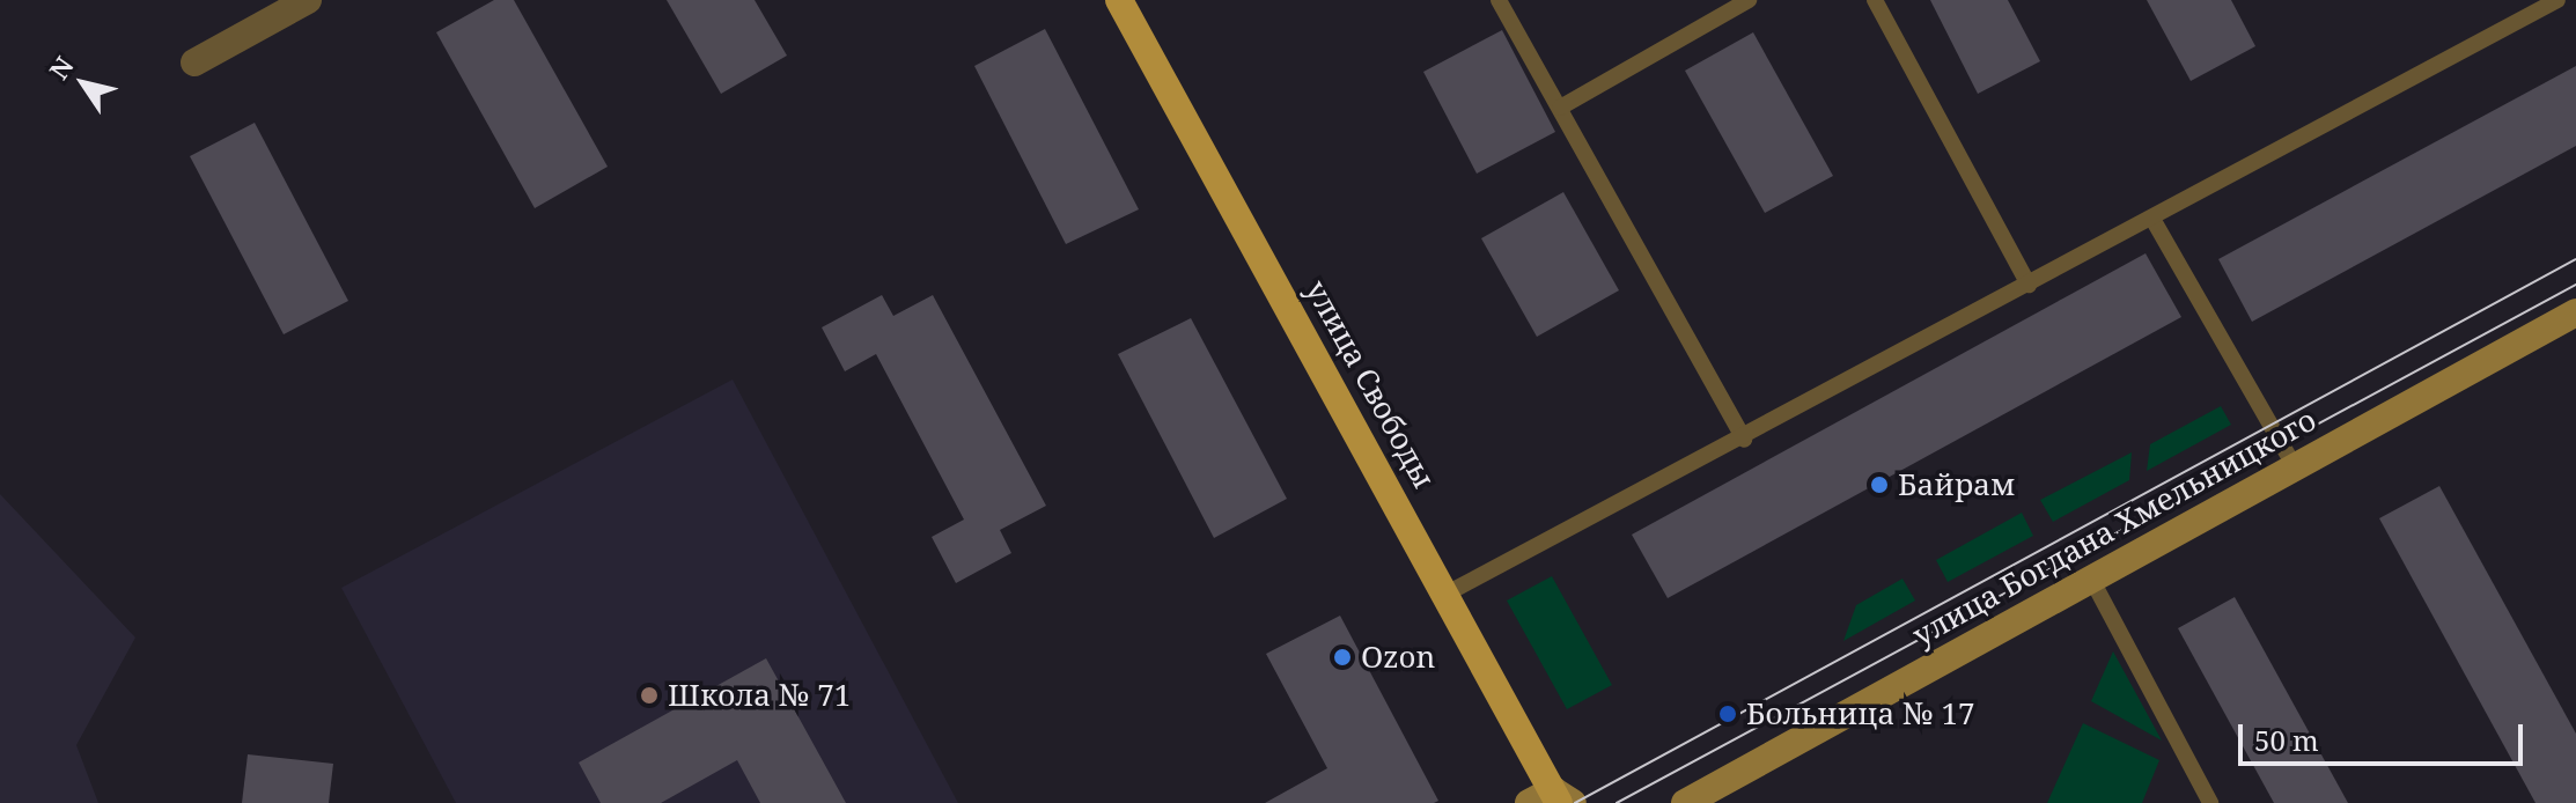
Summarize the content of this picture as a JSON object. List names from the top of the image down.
{
  "streets": {
    "main road": ["улица Свободы", "улица Богдана Хмельницкого"]
  },
  "places": [
    "Байрам",
    "Ozon",
    "Школа № 71",
    "Больница № 17"
  ],
  "scale_bar": "50 m",
  "north": "top left"
}
